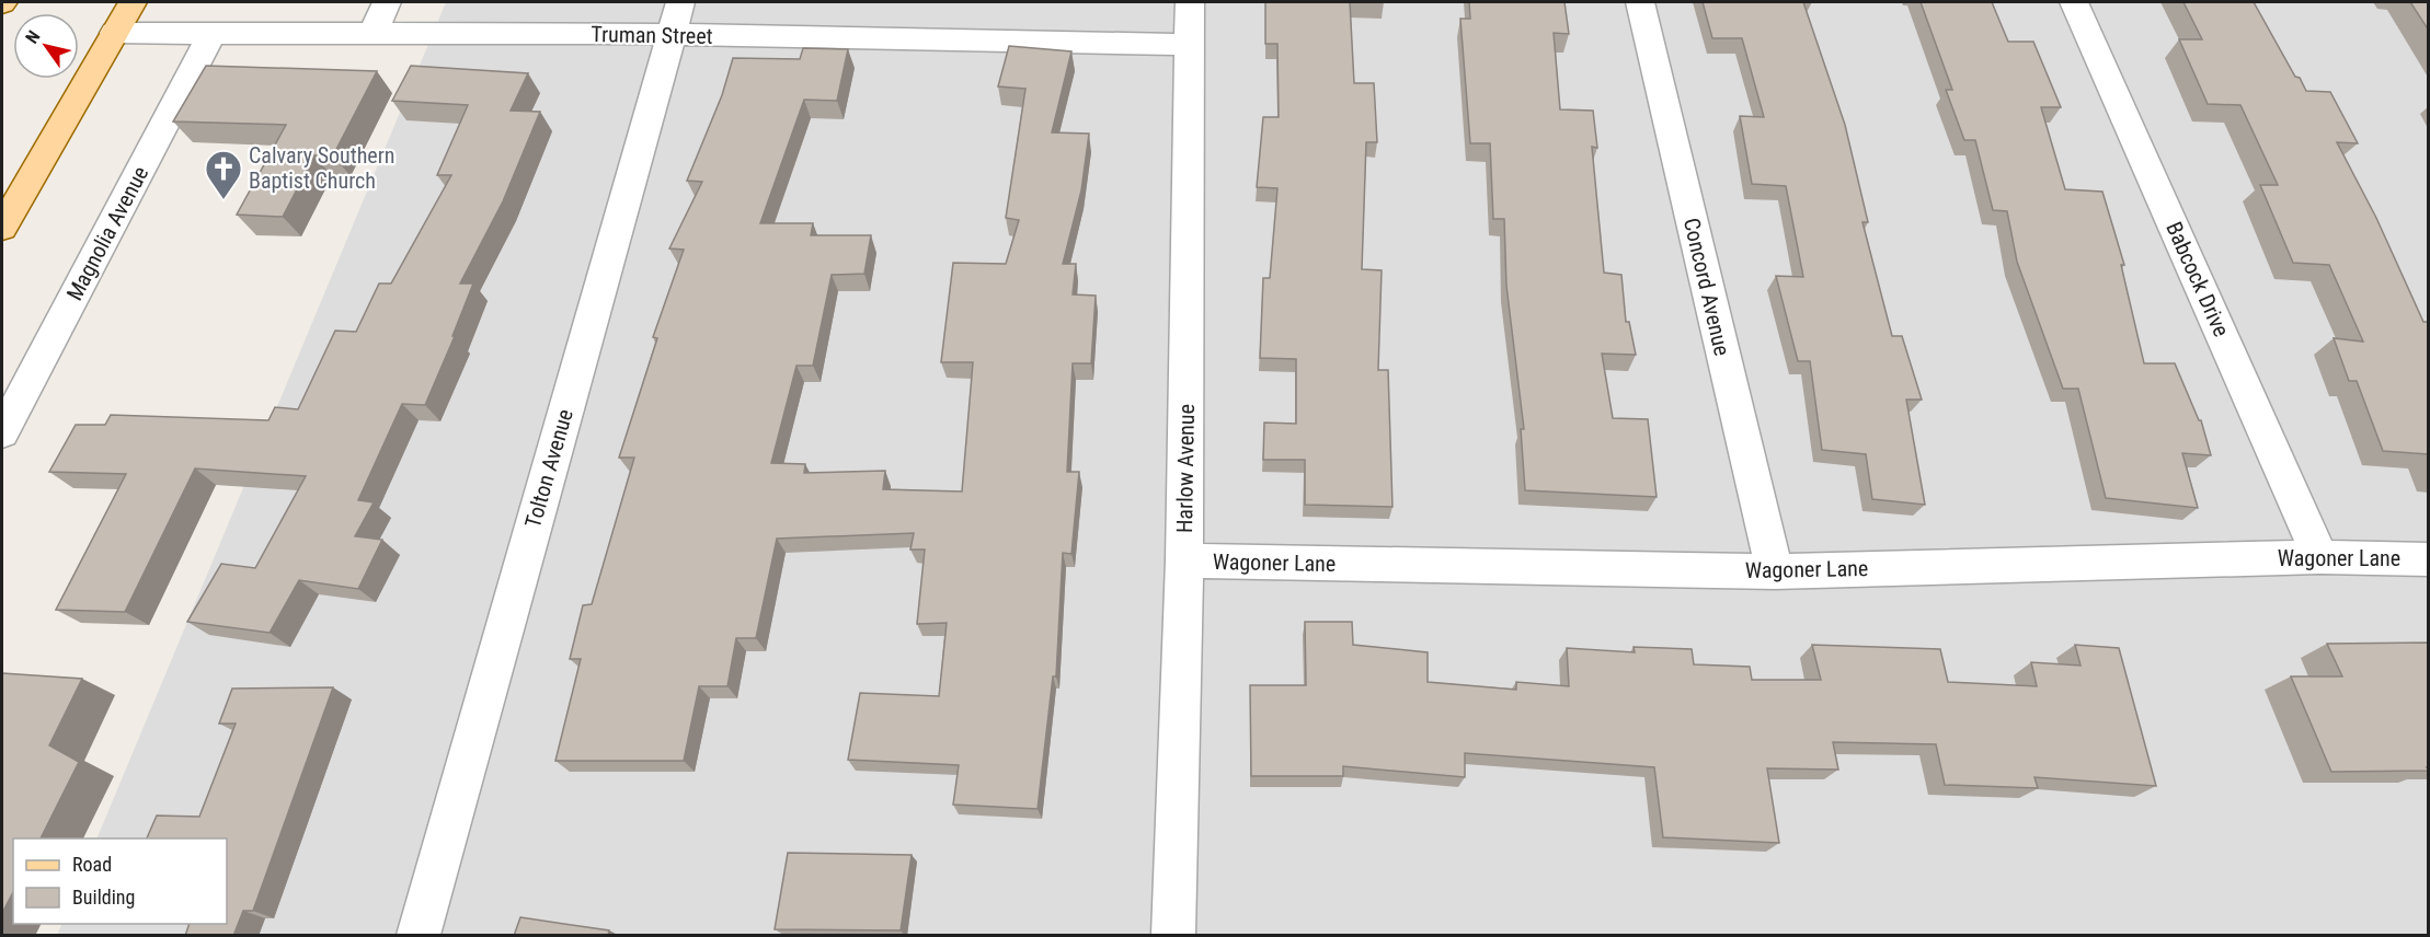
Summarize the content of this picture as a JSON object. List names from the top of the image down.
{
  "streets": {
    "street": [
      "Truman Street",
      "Magnolia Avenue",
      "Babcock Drive",
      "Concord Avenue",
      "Tolton Avenue",
      "Harlow Avenue",
      "Wagoner Lane"
    ]
  },
  "crossings": [
    ["Truman Street", "Magnolia Avenue"],
    ["Truman Street", "Tolton Avenue"],
    ["Truman Street", "Harlow Avenue"],
    ["Babcock Drive", "Wagoner Lane"],
    ["Concord Avenue", "Wagoner Lane"],
    ["Harlow Avenue", "Wagoner Lane"]
  ],
  "places": {
    "church": ["Calvary Southern Baptist Church"]
  },
  "legend": ["Road", "Building"],
  "north": "top left"
}
